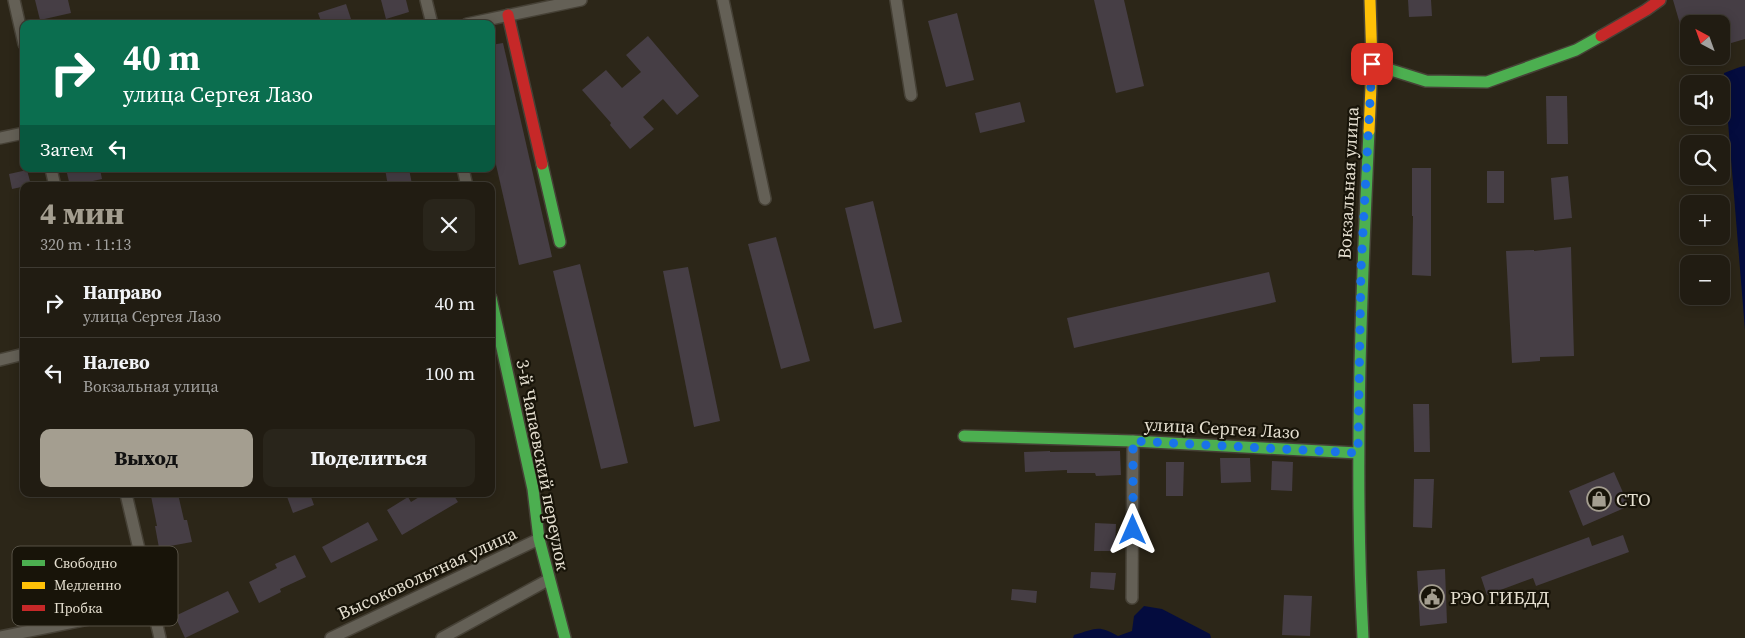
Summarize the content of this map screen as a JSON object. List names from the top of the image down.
{
  "streets": {
    "street": [
      "Вокзальная улица",
      "улица Сергея Лазо",
      "3-й Чапаевский переулок",
      "Высоковольтная улица"
    ]
  },
  "crossings": [
    ["Вокзальная улица", "улица Сергея Лазо"],
    ["3-й Чапаевский переулок", "Высоковольтная улица"]
  ],
  "places": {
    "shop": ["СТО"],
    "public building": ["РЭО ГИБДД"]
  },
  "legend": ["Свободно", "Медленно", "Пробка"],
  "north": "top left",
  "page": {
    "map_buttons": ["+", "−"],
    "turn": ["40 m", "улица Сергея Лазо"],
    "then": "Затем",
    "heading": ["4 мин", "320 m · 11:13"],
    "list": [
      {
        "name": "Направо",
        "note": "улица Сергея Лазо",
        "value": "40 m"
      },
      {
        "name": "Налево",
        "note": "Вокзальная улица",
        "value": "100 m"
      }
    ],
    "buttons": ["Выход", "Поделиться"]
  }
}
